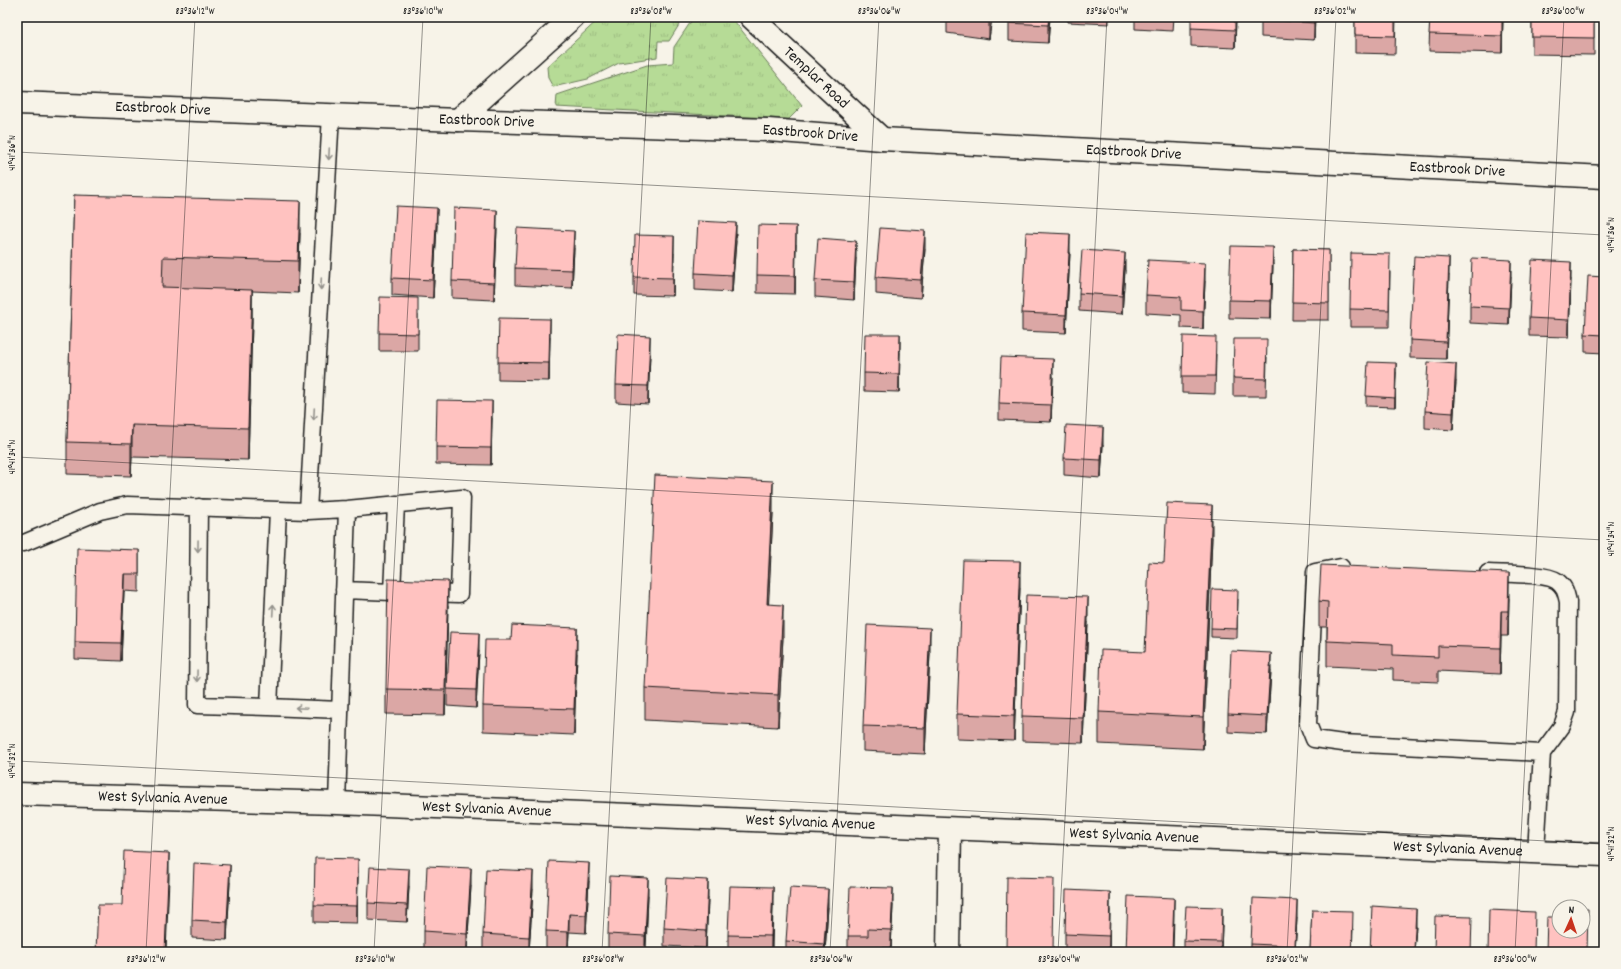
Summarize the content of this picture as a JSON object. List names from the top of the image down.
{
  "streets": {
    "street": ["Templar Road", "Eastbrook Drive", "West Sylvania Avenue"]
  },
  "crossings": [
    ["Templar Road", "Eastbrook Drive"]
  ],
  "north": "top",
  "coordinates": [
    "83°36'12\"W",
    "83°36'10\"W",
    "83°36'08\"W",
    "83°36'06\"W",
    "83°36'04\"W",
    "83°36'02\"W",
    "83°36'00\"W",
    "41°41'36\"N",
    "41°41'34\"N",
    "41°41'32\"N"
  ]
}
